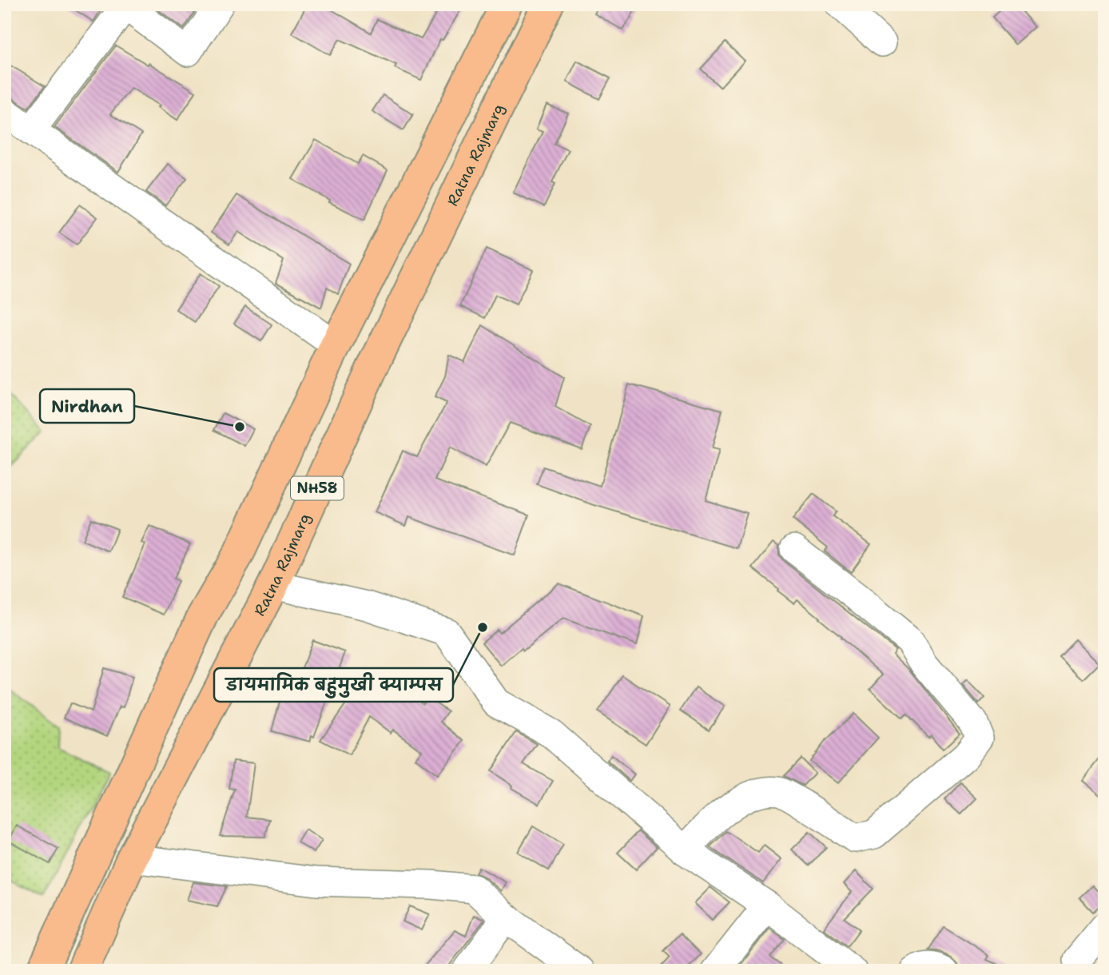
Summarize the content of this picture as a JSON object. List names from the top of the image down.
{
  "streets": {
    "highway": ["Ratna Rajmarg", "NH58"]
  },
  "places": ["Nirdhan", "डायमामिक बहुमुखी क्याम्पस"]
}
